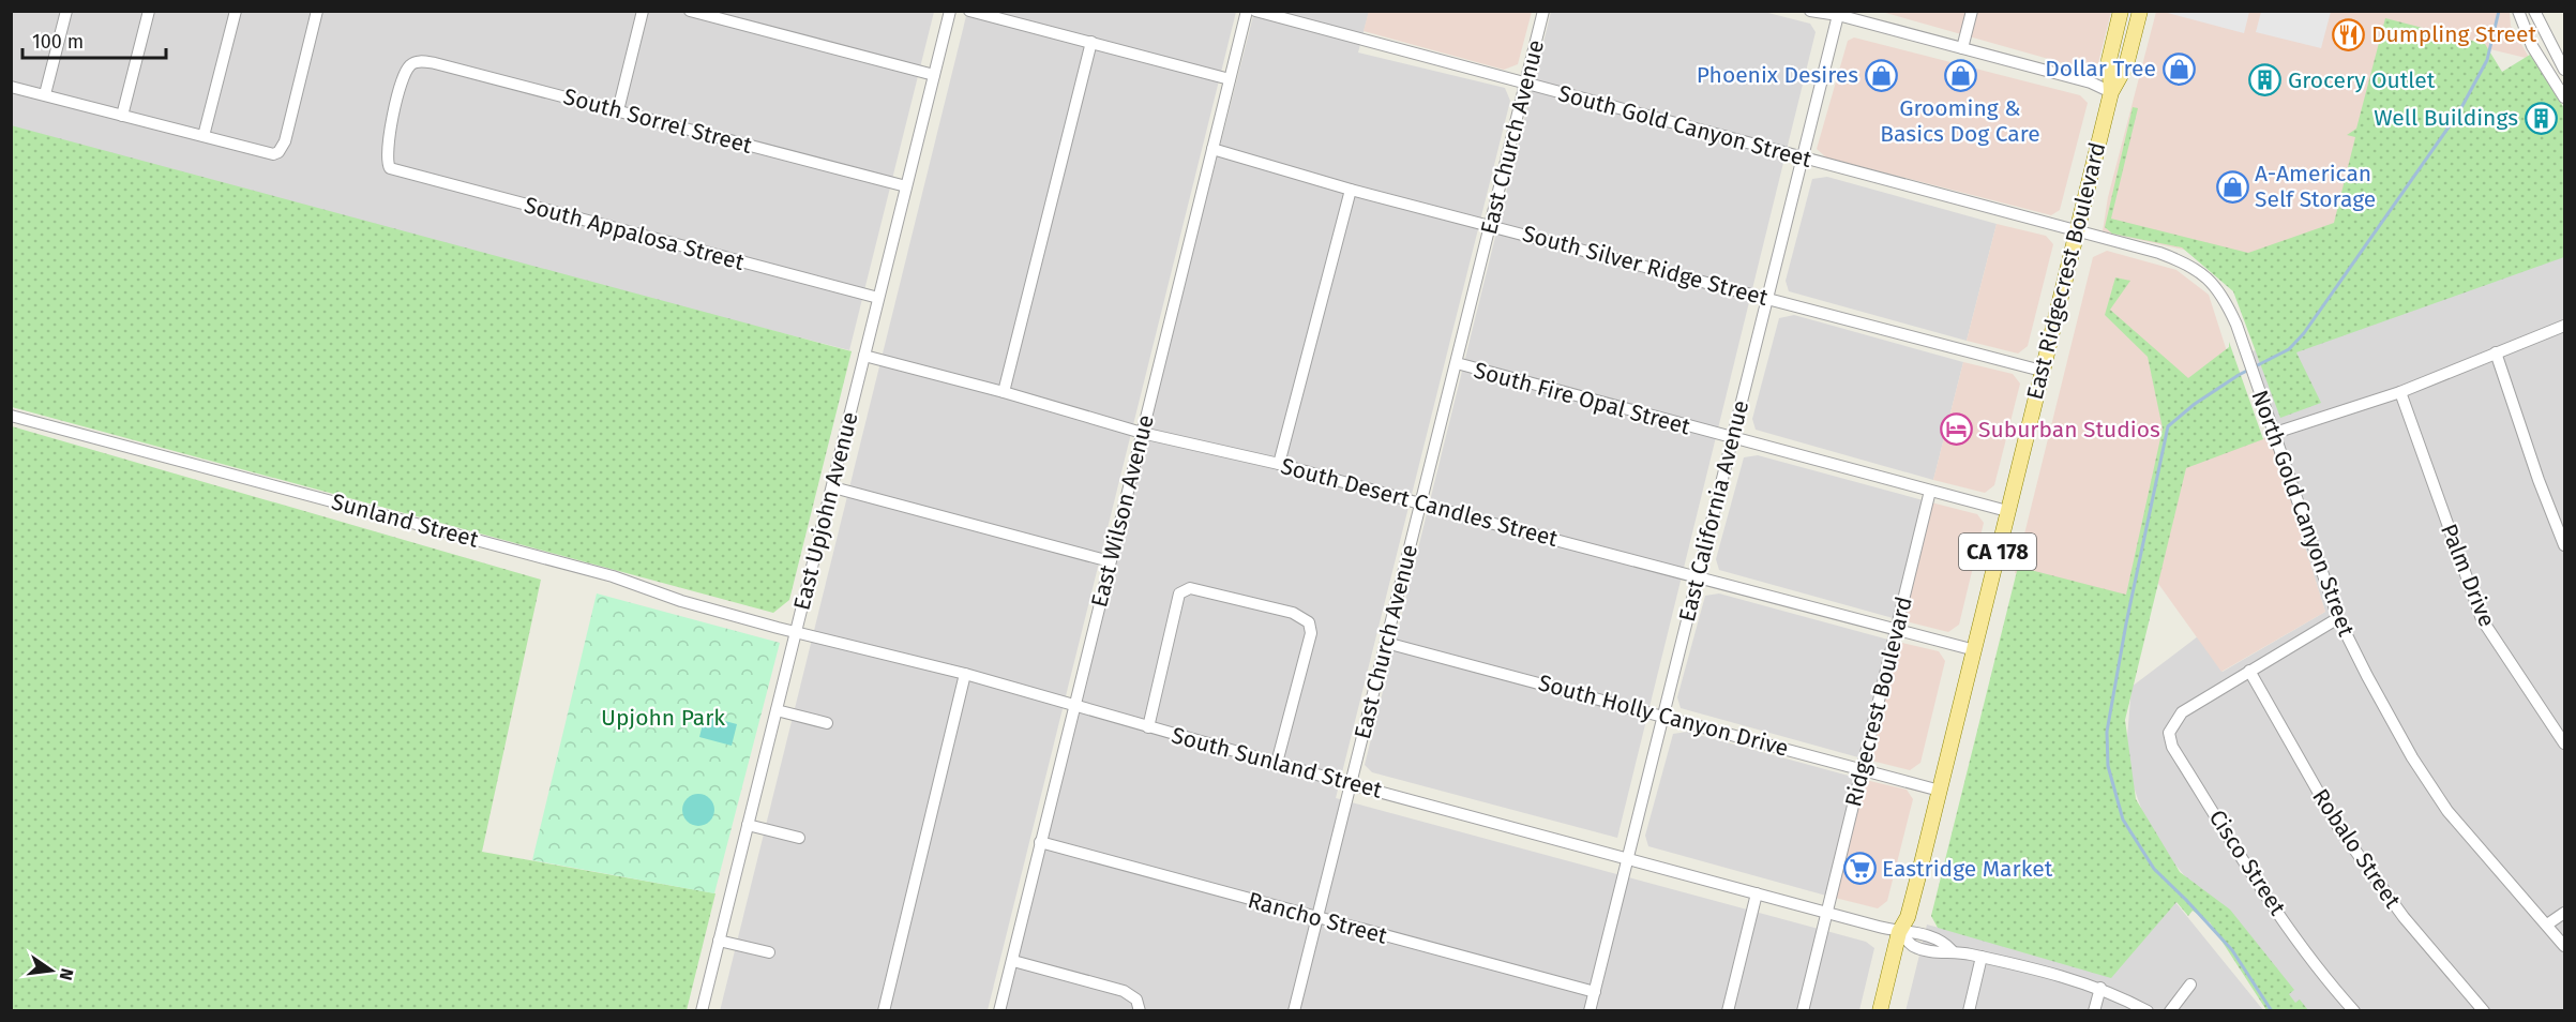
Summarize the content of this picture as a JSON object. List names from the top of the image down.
{
  "streets": {
    "main road": ["East Ridgecrest Boulevard", "CA 178"],
    "street": [
      "South Sorrel Street",
      "South Gold Canyon Street",
      "East Church Avenue",
      "South Appalosa Street",
      "South Silver Ridge Street",
      "South Fire Opal Street",
      "South Desert Candles Street",
      "East Upjohn Avenue",
      "East Wilson Avenue",
      "East California Avenue",
      "North Gold Canyon Street",
      "Sunland Street",
      "Palm Drive",
      "Ridgecrest Boulevard",
      "South Holly Canyon Drive",
      "South Sunland Street",
      "Robalo Street",
      "Cisco Street",
      "Rancho Street"
    ]
  },
  "crossings": [
    ["South Sorrel Street", "South Appalosa Street"],
    ["South Sorrel Street", "East Upjohn Avenue"],
    ["South Gold Canyon Street", "East Church Avenue"],
    ["South Gold Canyon Street", "East Ridgecrest Boulevard"],
    ["South Gold Canyon Street", "East California Avenue"],
    ["South Gold Canyon Street", "North Gold Canyon Street"],
    ["East Church Avenue", "South Silver Ridge Street"],
    ["East Church Avenue", "South Fire Opal Street"],
    ["East Church Avenue", "South Desert Candles Street"],
    ["East Church Avenue", "South Holly Canyon Drive"],
    ["East Church Avenue", "South Sunland Street"],
    ["East Church Avenue", "Rancho Street"],
    ["South Appalosa Street", "East Upjohn Avenue"],
    ["South Silver Ridge Street", "East Ridgecrest Boulevard"],
    ["South Silver Ridge Street", "East Wilson Avenue"],
    ["South Silver Ridge Street", "East California Avenue"],
    ["East Ridgecrest Boulevard", "South Fire Opal Street"],
    ["East Ridgecrest Boulevard", "South Desert Candles Street"],
    ["East Ridgecrest Boulevard", "North Gold Canyon Street"],
    ["East Ridgecrest Boulevard", "South Holly Canyon Drive"],
    ["South Fire Opal Street", "East California Avenue"],
    ["South Fire Opal Street", "Ridgecrest Boulevard"],
    ["South Desert Candles Street", "East Upjohn Avenue"],
    ["South Desert Candles Street", "East Wilson Avenue"],
    ["South Desert Candles Street", "East California Avenue"],
    ["South Desert Candles Street", "Ridgecrest Boulevard"],
    ["East Upjohn Avenue", "Sunland Street"],
    ["East Upjohn Avenue", "South Sunland Street"],
    ["East Wilson Avenue", "South Sunland Street"],
    ["East Wilson Avenue", "Rancho Street"],
    ["East California Avenue", "South Holly Canyon Drive"],
    ["East California Avenue", "South Sunland Street"],
    ["East California Avenue", "Rancho Street"],
    ["Sunland Street", "South Sunland Street"],
    ["Ridgecrest Boulevard", "South Holly Canyon Drive"],
    ["Robalo Street", "Cisco Street"]
  ],
  "parks": ["Upjohn Park"],
  "places": {
    "restaurant": ["Dumpling Street"],
    "shop": [
      "Dollar Tree",
      "Phoenix Desires",
      "Grooming & Basics Dog Care",
      "A-American Self Storage"
    ],
    "building": ["Grocery Outlet", "Well Buildings"],
    "hotel": ["Suburban Studios"],
    "supermarket": ["Eastridge Market"]
  },
  "scale_bar": "100 m",
  "north": "right"
}
